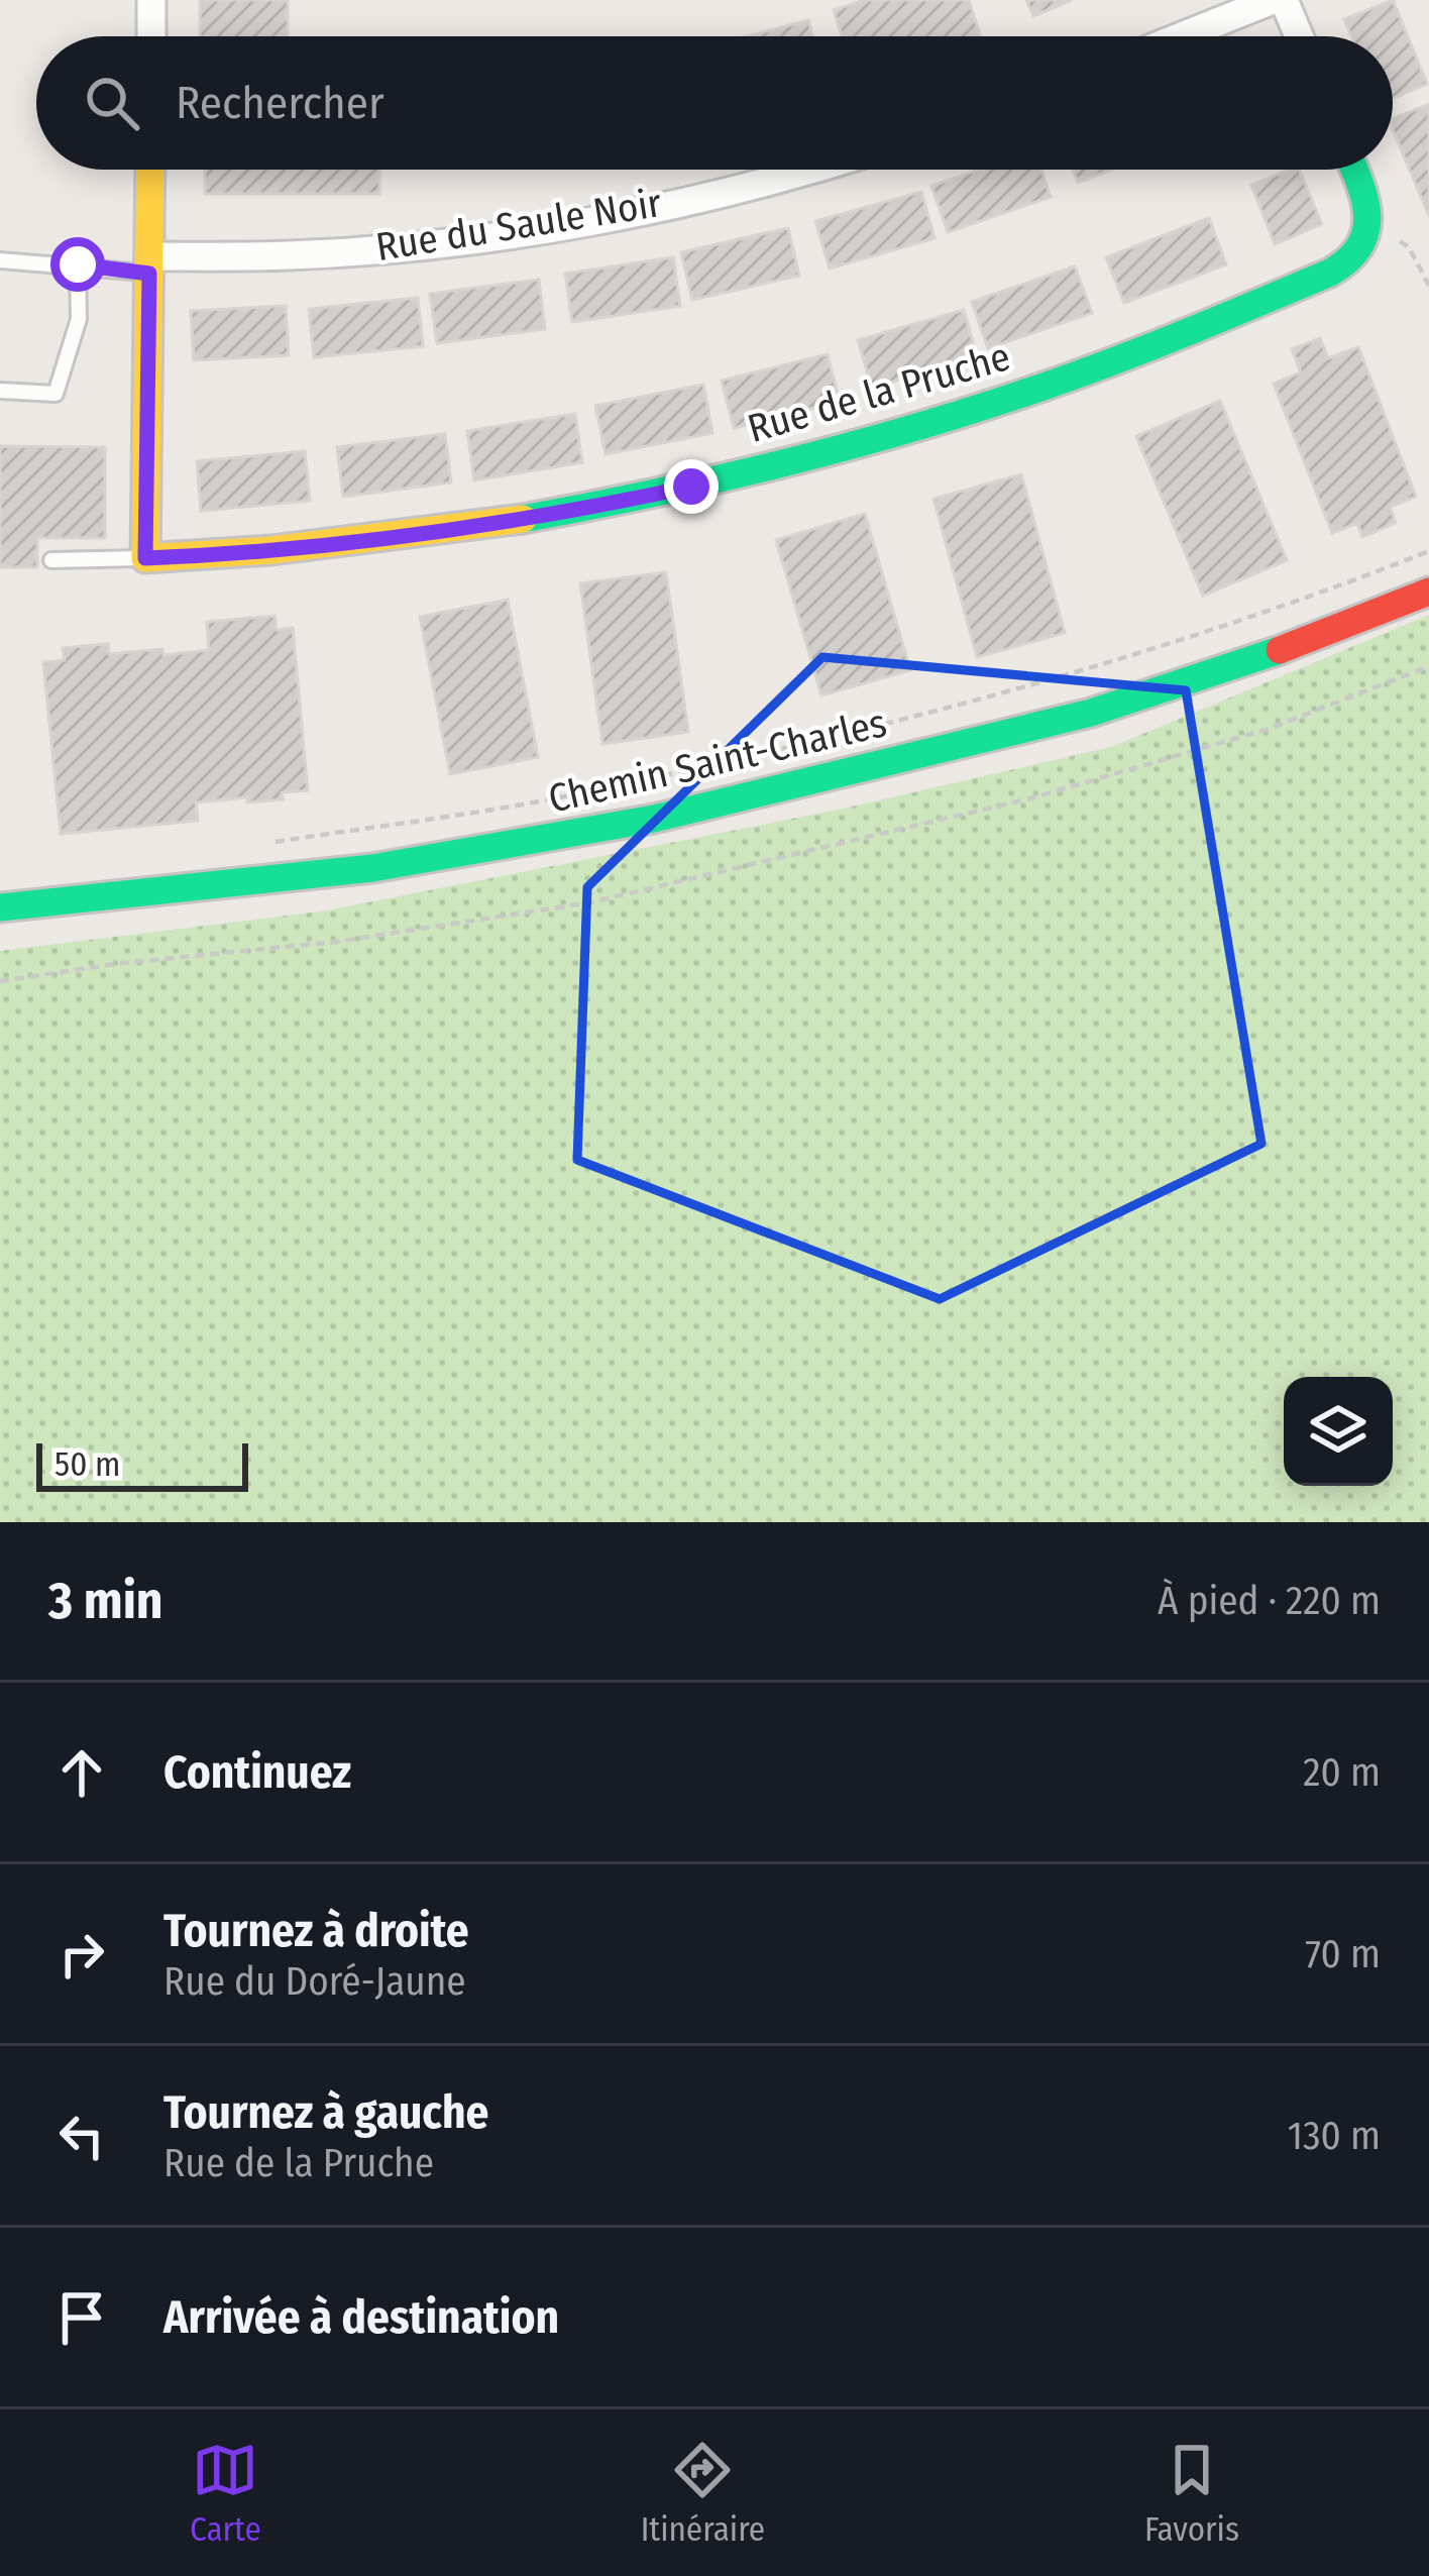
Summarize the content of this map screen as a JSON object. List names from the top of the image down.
{
  "streets": {
    "street": ["Rue du Saule Noir", "Rue de la Pruche", "Chemin Saint-Charles"]
  },
  "scale_bar": "50 m",
  "page": {
    "search": "Rechercher",
    "scale": "50 m",
    "heading": ["3 min", "À pied · 220 m"],
    "list": [
      ["Continuez", "20 m"],
      ["Tournez à droite", "Rue du Doré-Jaune", "70 m"],
      ["Tournez à gauche", "Rue de la Pruche", "130 m"],
      "Arrivée à destination"
    ],
    "nav": ["Carte", "Itinéraire", "Favoris"]
  }
}
